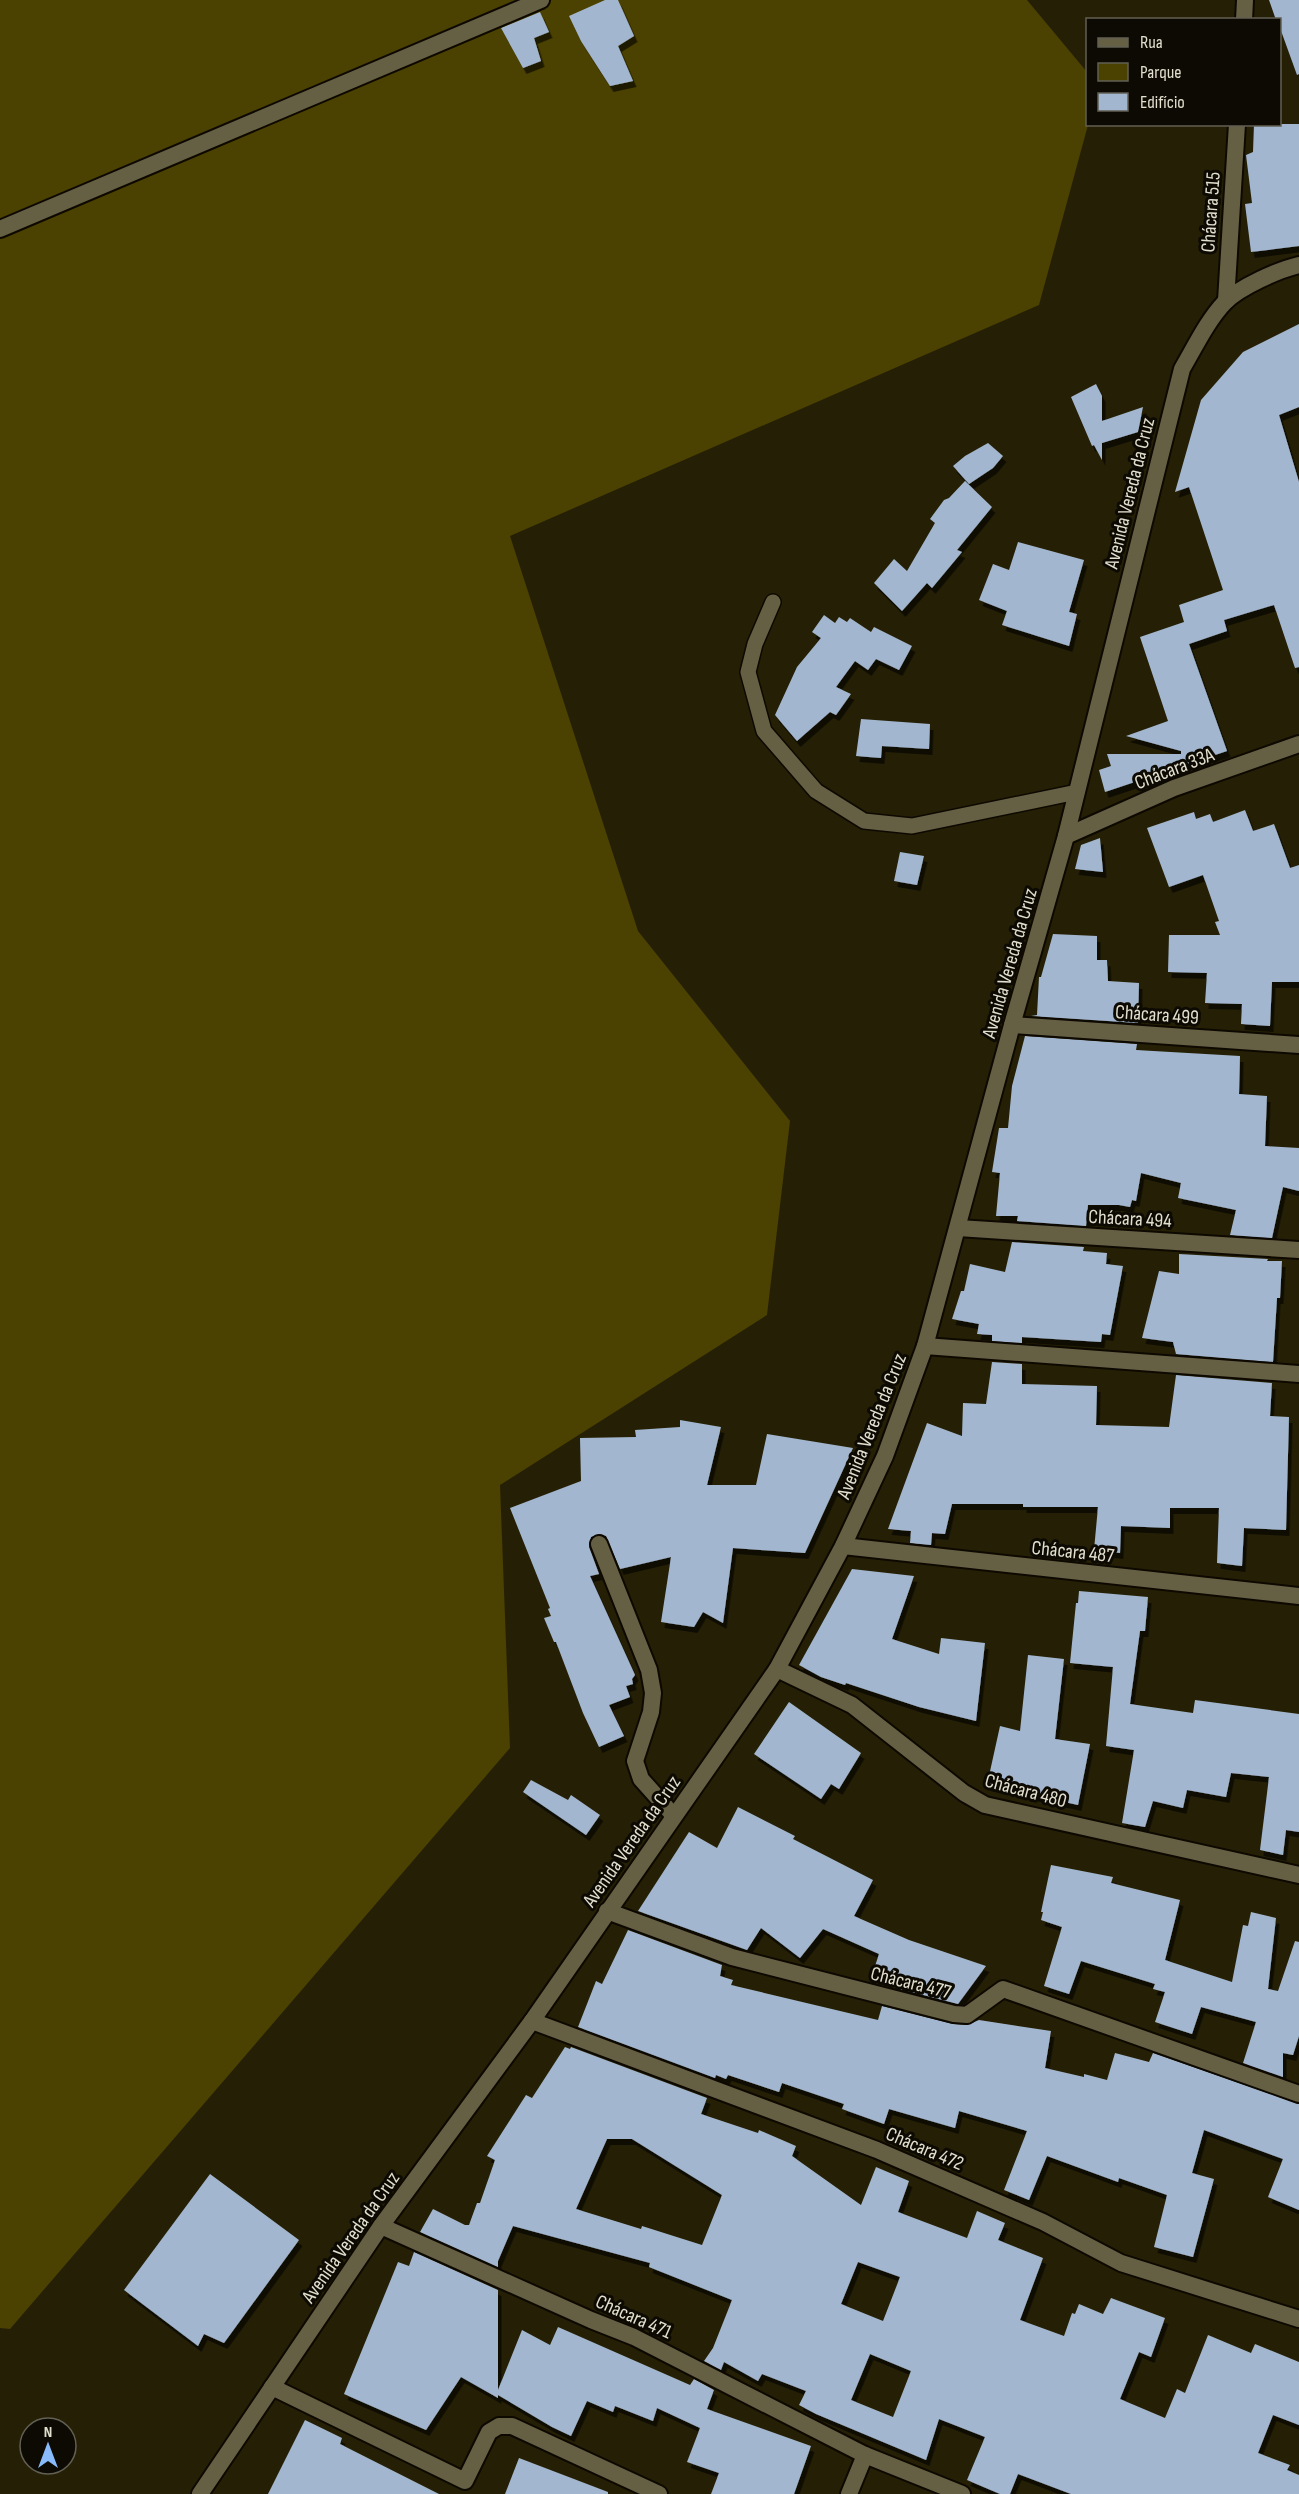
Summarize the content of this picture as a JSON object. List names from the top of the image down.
{
  "streets": {
    "street": [
      "Chácara 515",
      "Avenida Vereda da Cruz",
      "Chácara 33A",
      "Chácara 499",
      "Chácara 494",
      "Chácara 487",
      "Chácara 480",
      "Chácara 477",
      "Chácara 472",
      "Chácara 471"
    ]
  },
  "crossings": [
    ["Chácara 515", "Avenida Vereda da Cruz"],
    ["Avenida Vereda da Cruz", "Chácara 33A"],
    ["Avenida Vereda da Cruz", "Chácara 499"],
    ["Avenida Vereda da Cruz", "Chácara 494"],
    ["Avenida Vereda da Cruz", "Chácara 487"],
    ["Avenida Vereda da Cruz", "Chácara 480"],
    ["Avenida Vereda da Cruz", "Chácara 477"],
    ["Avenida Vereda da Cruz", "Chácara 472"],
    ["Avenida Vereda da Cruz", "Chácara 471"]
  ],
  "legend": ["Rua", "Parque", "Edifício"],
  "north": "top"
}
